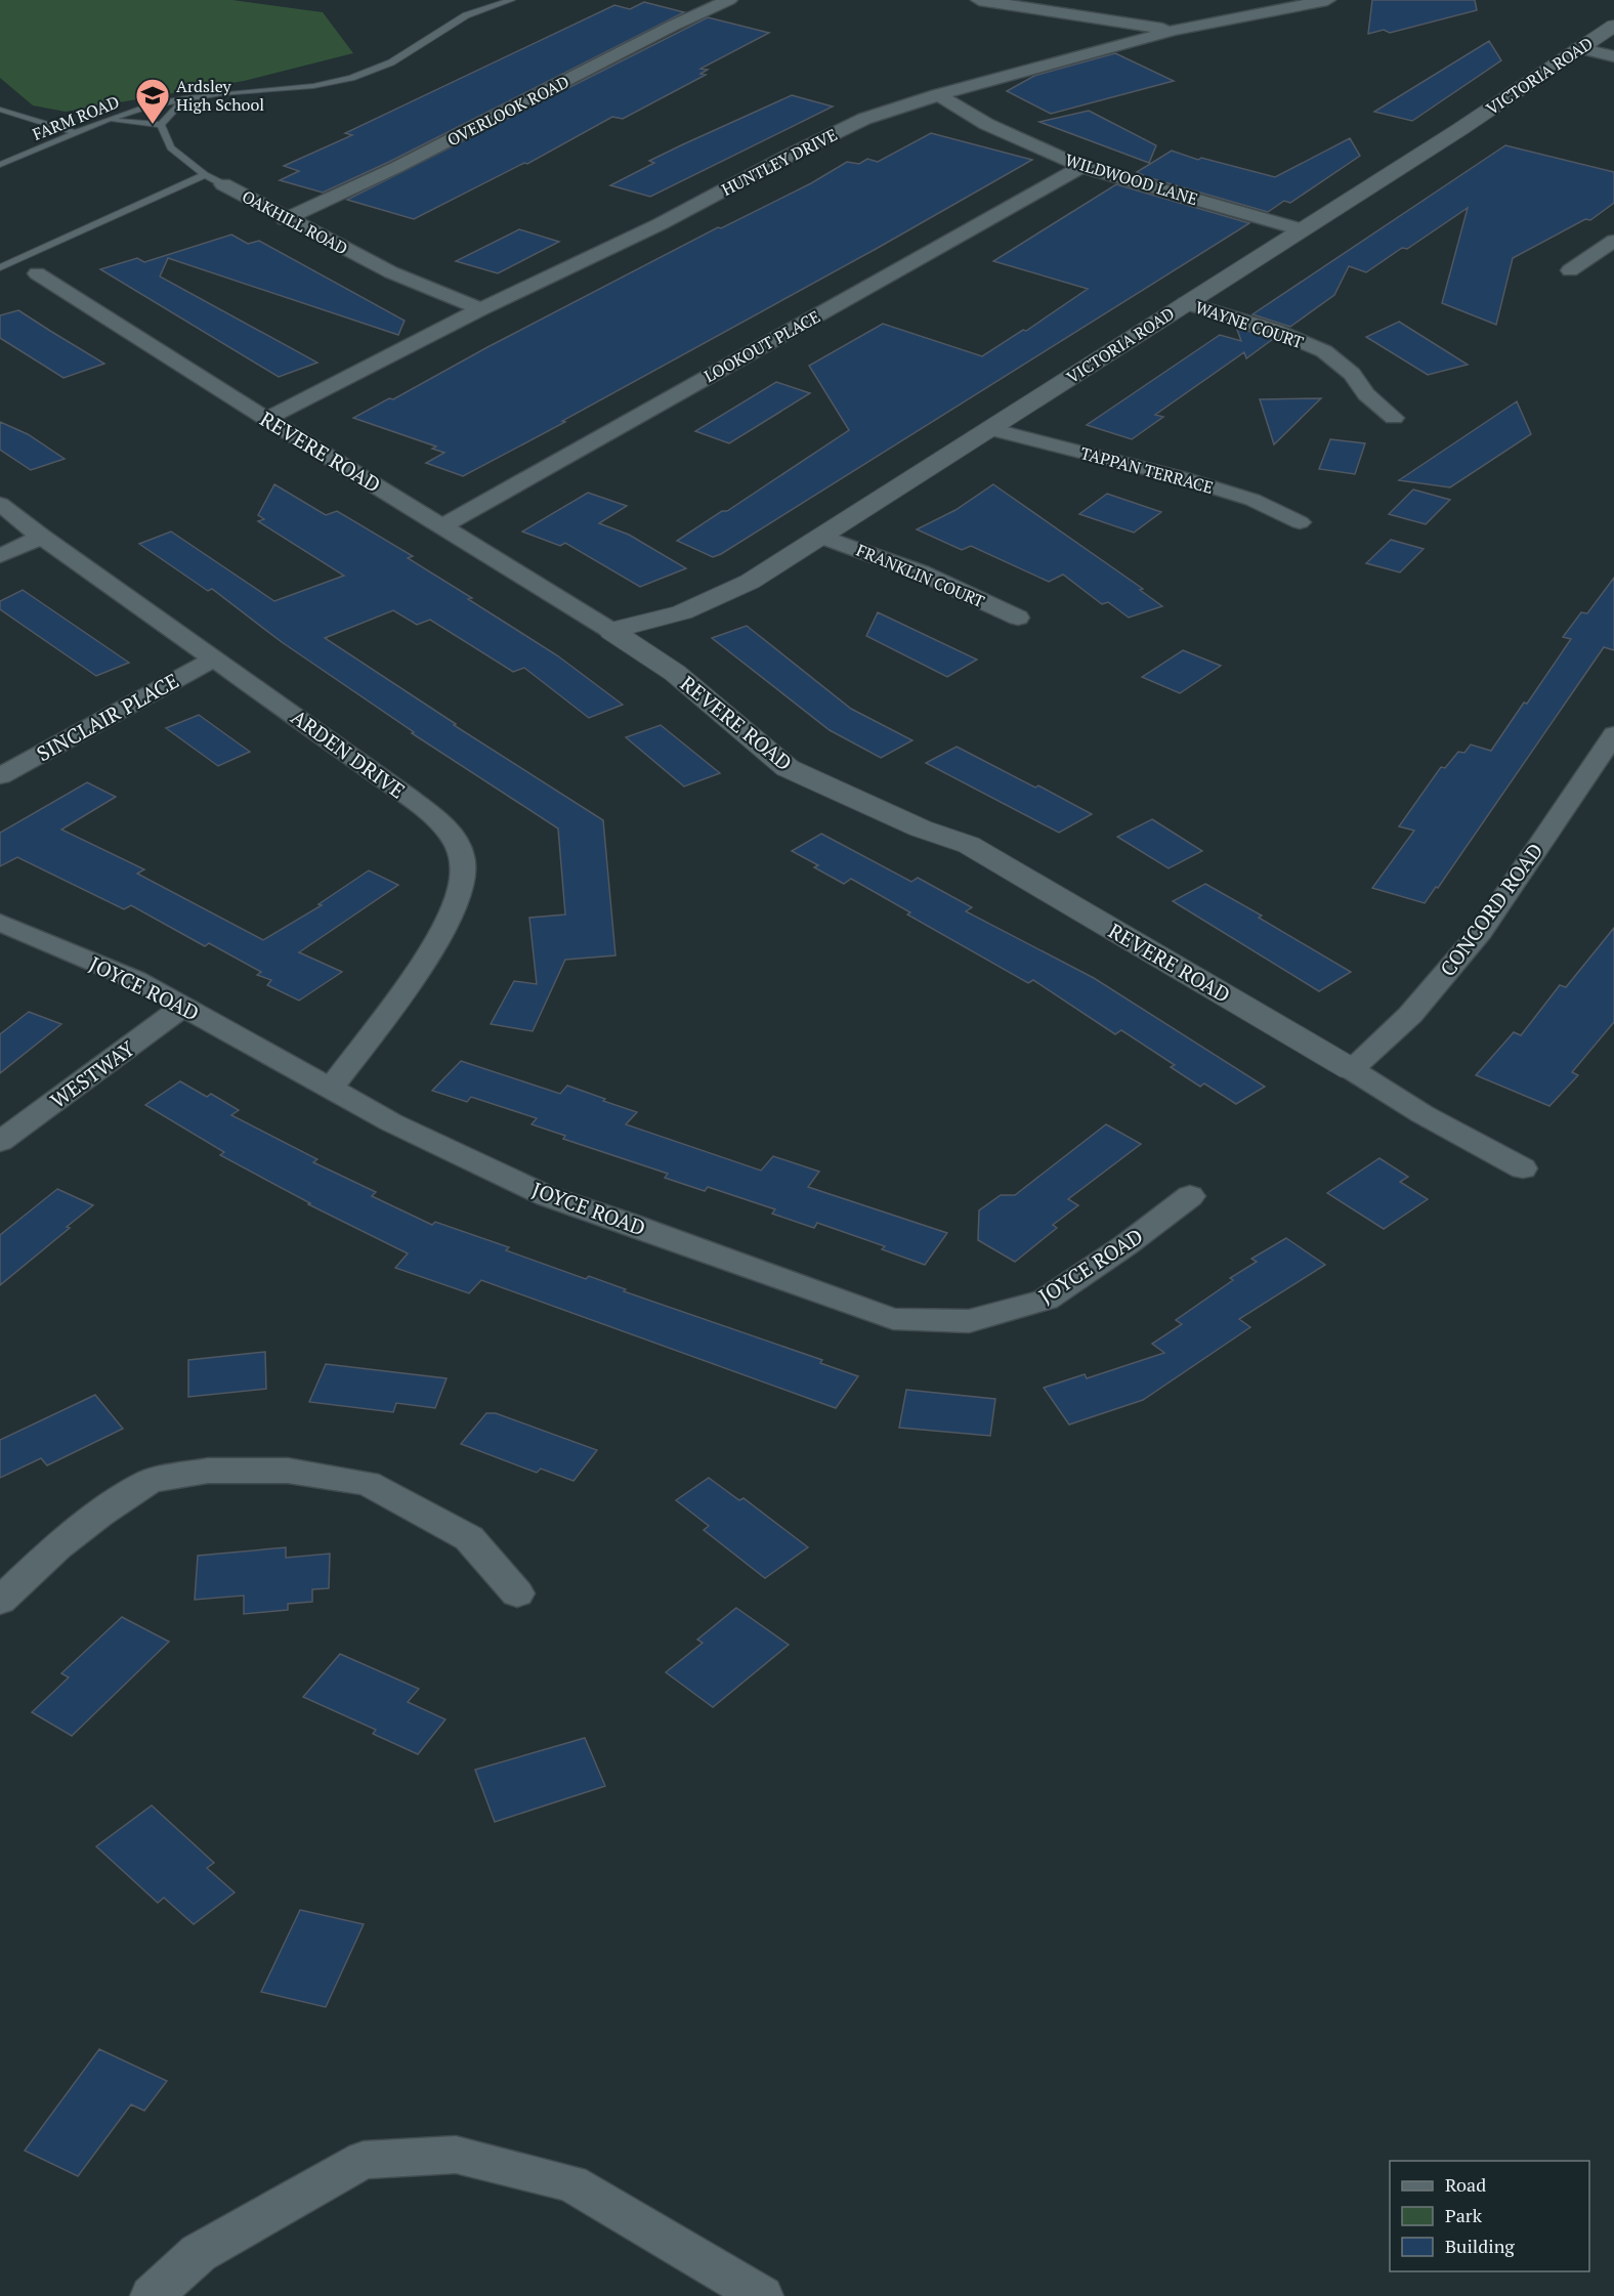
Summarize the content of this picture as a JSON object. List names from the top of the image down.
{
  "streets": {
    "street": [
      "VICTORIA ROAD",
      "OVERLOOK ROAD",
      "HUNTLEY DRIVE",
      "WILDWOOD LANE",
      "OAKHILL ROAD",
      "WAYNE COURT",
      "LOOKOUT PLACE",
      "REVERE ROAD",
      "TAPPAN TERRACE",
      "FRANKLIN COURT",
      "SINCLAIR PLACE",
      "ARDEN DRIVE",
      "CONCORD ROAD",
      "JOYCE ROAD",
      "WESTWAY"
    ],
    "lane": ["FARM ROAD"]
  },
  "crossings": [
    ["VICTORIA ROAD", "WILDWOOD LANE"],
    ["VICTORIA ROAD", "WAYNE COURT"],
    ["VICTORIA ROAD", "REVERE ROAD"],
    ["VICTORIA ROAD", "TAPPAN TERRACE"],
    ["VICTORIA ROAD", "FRANKLIN COURT"],
    ["OVERLOOK ROAD", "OAKHILL ROAD"],
    ["HUNTLEY DRIVE", "WILDWOOD LANE"],
    ["HUNTLEY DRIVE", "OAKHILL ROAD"],
    ["HUNTLEY DRIVE", "REVERE ROAD"],
    ["WILDWOOD LANE", "LOOKOUT PLACE"],
    ["LOOKOUT PLACE", "REVERE ROAD"],
    ["REVERE ROAD", "CONCORD ROAD"],
    ["SINCLAIR PLACE", "ARDEN DRIVE"],
    ["ARDEN DRIVE", "JOYCE ROAD"],
    ["JOYCE ROAD", "WESTWAY"]
  ],
  "places": {
    "school or university": ["Ardsley High School"]
  },
  "legend": ["Road", "Park", "Building"]
}
